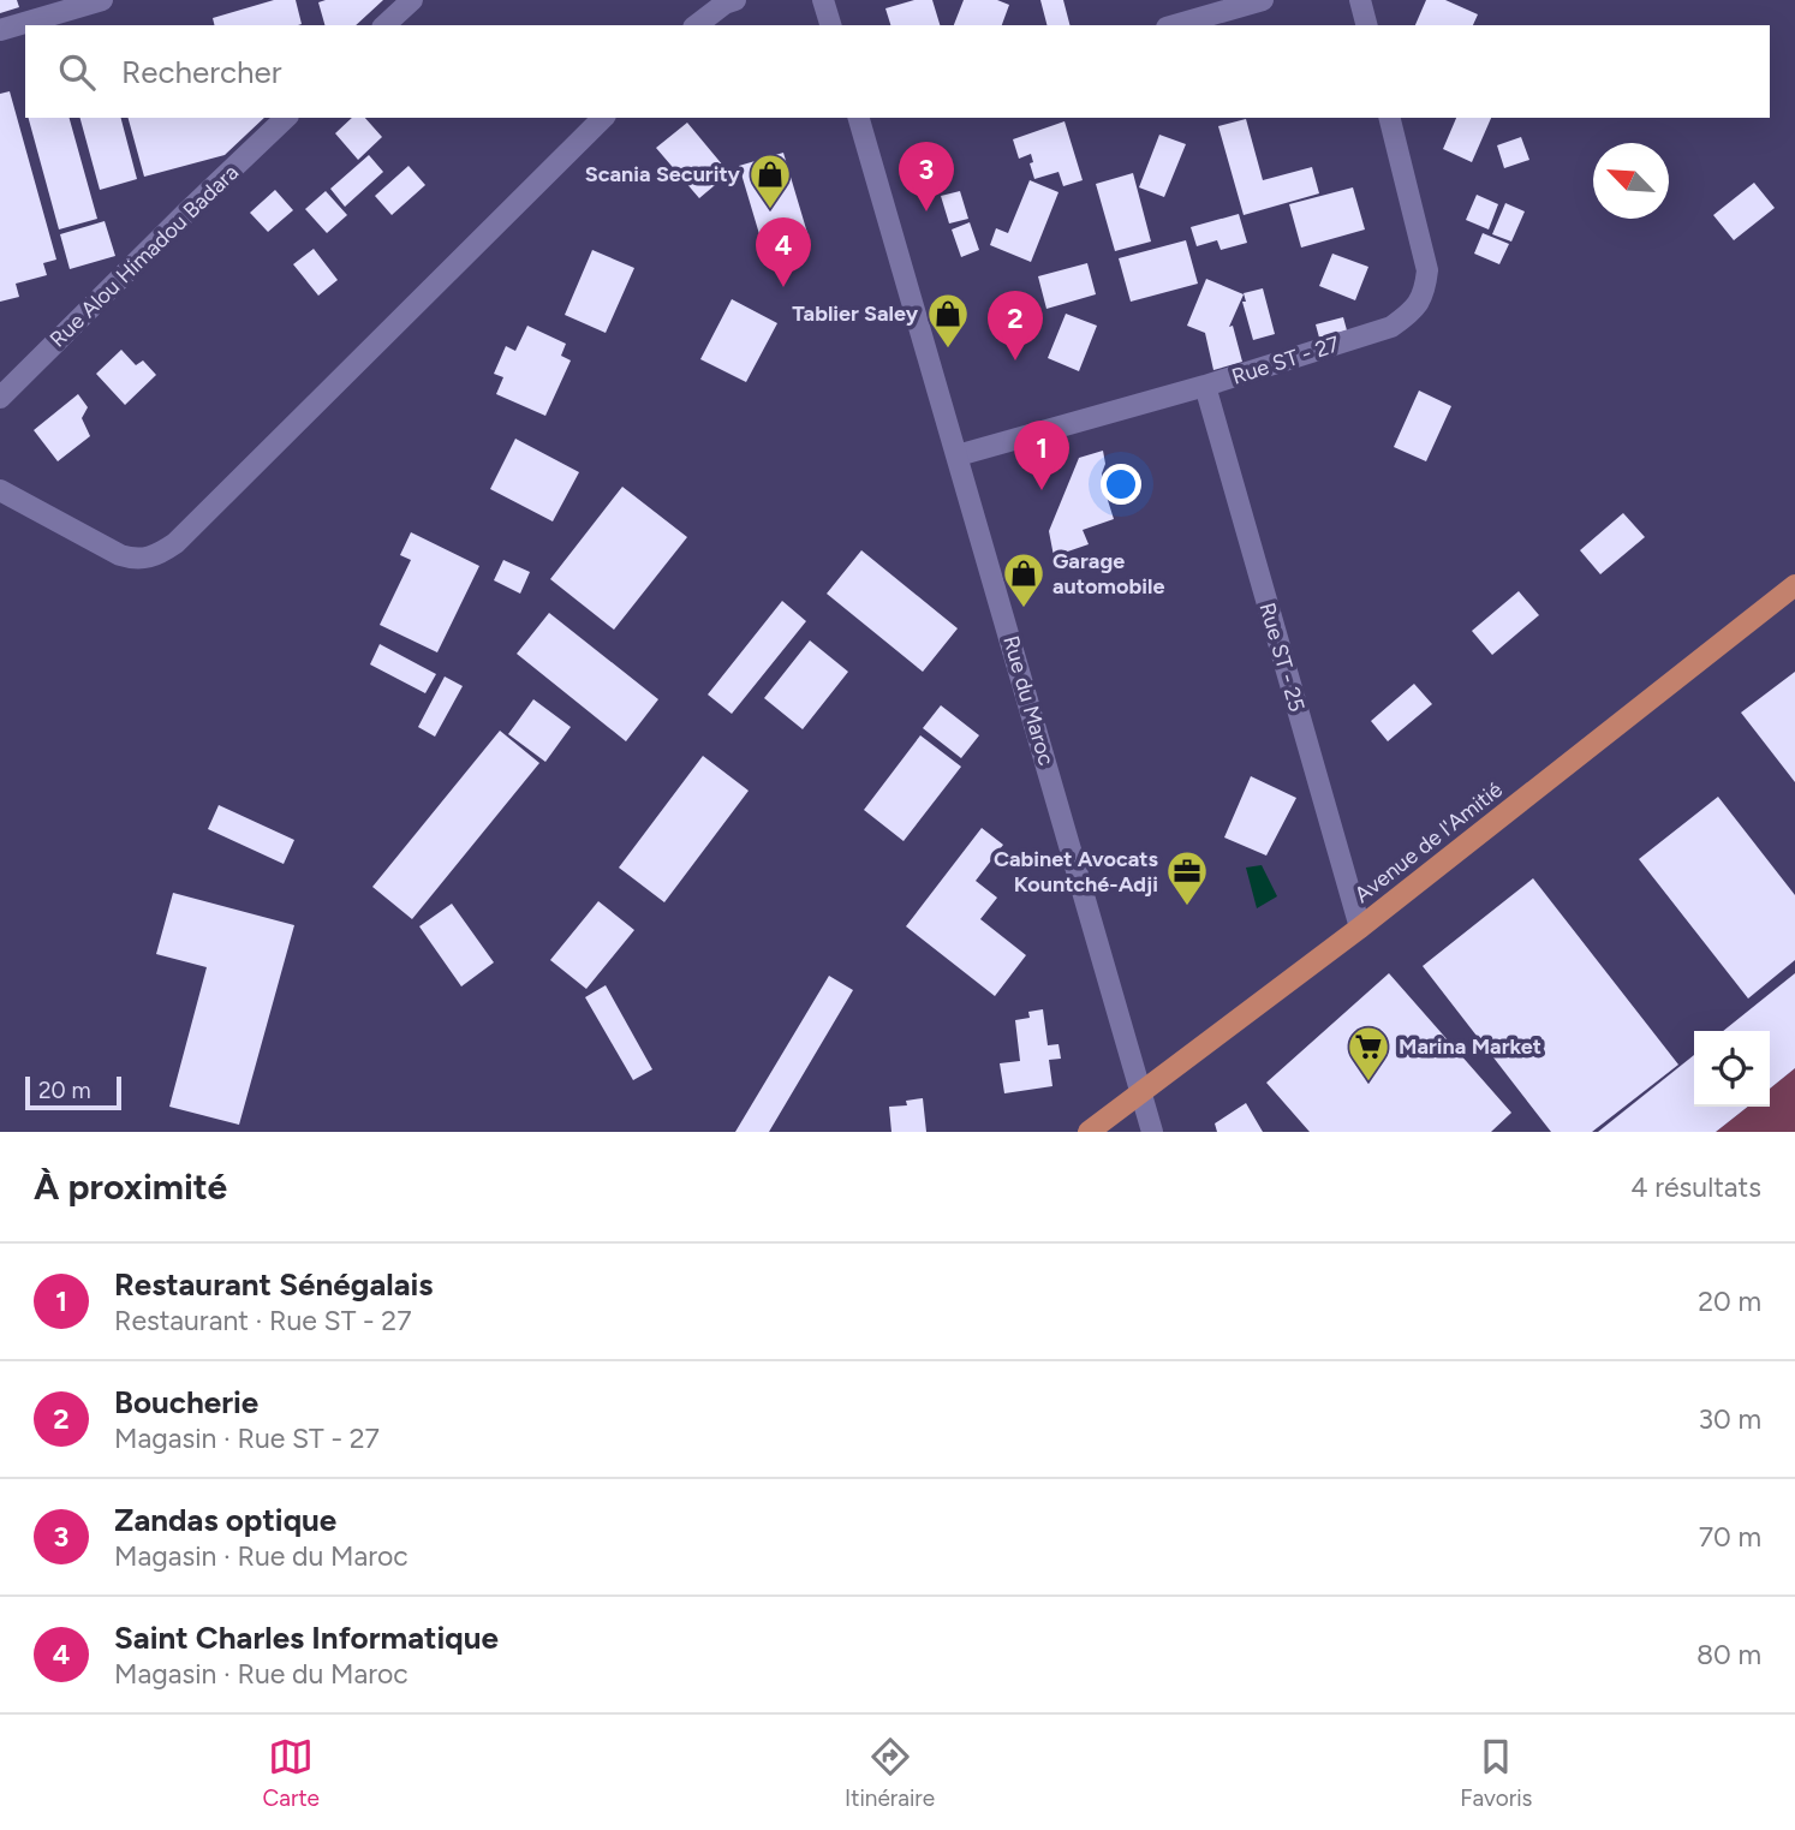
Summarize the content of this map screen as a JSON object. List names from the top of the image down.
{
  "streets": {
    "main road": ["Avenue de l'Amitié"],
    "street": [
      "Rue Alou Himadou Badara",
      "Rue ST - 27",
      "Rue ST - 25",
      "Rue du Maroc"
    ]
  },
  "crossings": [
    ["Rue ST - 27", "Rue ST - 25"],
    ["Rue ST - 27", "Rue du Maroc"],
    ["Rue ST - 25", "Avenue de l'Amitié"],
    ["Rue du Maroc", "Avenue de l'Amitié"]
  ],
  "places": {
    "shop": ["Scania Security", "Tablier Saley", "Garage automobile"],
    "office": ["Cabinet Avocats Kountché-Adji"],
    "supermarket": ["Marina Market"]
  },
  "scale_bar": "20 m",
  "north": "top left",
  "page": {
    "search": "Rechercher",
    "pins": [
      "3",
      "4",
      "2",
      "1"
    ],
    "scale": "20 m",
    "heading": ["À proximité", "4 résultats"],
    "list": [
      {
        "mark": "1",
        "name": "Restaurant Sénégalais",
        "note": "Restaurant · Rue ST - 27",
        "value": "20 m"
      },
      {
        "mark": "2",
        "name": "Boucherie",
        "note": "Magasin · Rue ST - 27",
        "value": "30 m"
      },
      {
        "mark": "3",
        "name": "Zandas optique",
        "note": "Magasin · Rue du Maroc",
        "value": "70 m"
      },
      {
        "mark": "4",
        "name": "Saint Charles Informatique",
        "note": "Magasin · Rue du Maroc",
        "value": "80 m"
      }
    ],
    "nav": ["Carte", "Itinéraire", "Favoris"]
  }
}
